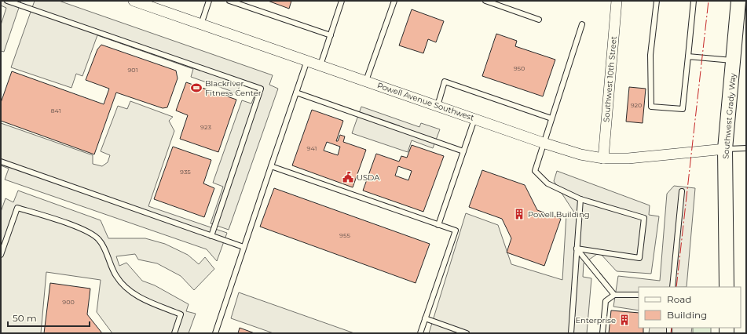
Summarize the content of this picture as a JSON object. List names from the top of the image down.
{
  "streets": {
    "main road": ["Southwest Grady Way"],
    "street": ["Southwest 10th Street", "Powell Avenue Southwest"]
  },
  "crossings": [
    ["Southwest 10th Street", "Powell Avenue Southwest"],
    ["Powell Avenue Southwest", "Southwest Grady Way"]
  ],
  "places": {
    "sports": ["Blackriver Fitness Center"],
    "public building": ["USDA"],
    "building": ["Powell Building", "Enterprise"]
  },
  "house_numbers": [
    "950",
    "901",
    "920",
    "841",
    "923",
    "941",
    "935",
    "955",
    "900"
  ],
  "legend": ["Road", "Building"],
  "scale_bar": "50 m"
}
